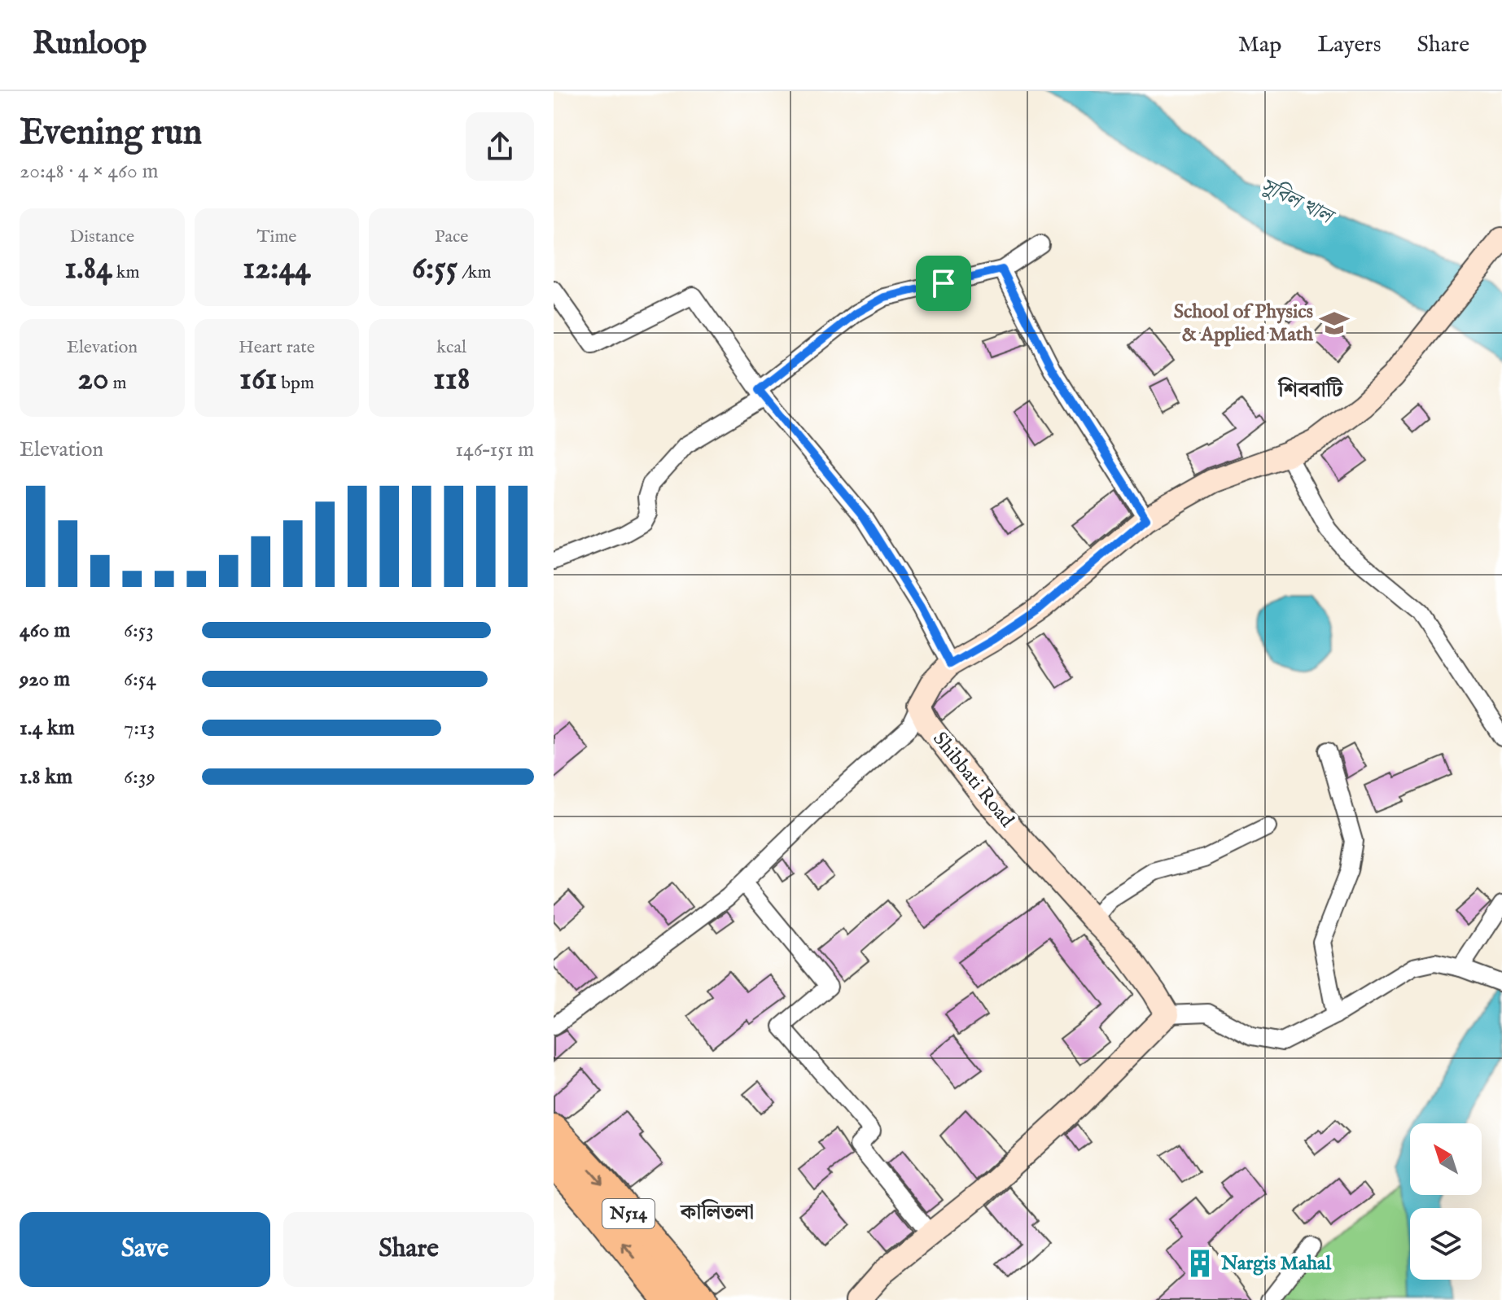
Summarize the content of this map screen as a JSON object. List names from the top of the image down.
{
  "streets": {
    "highway": ["N514"],
    "street": ["Shibbati Road"]
  },
  "districts": ["শিববাটি", "কালিতলা"],
  "water": ["সুবিল খাল"],
  "places": {
    "school or university": ["School of Physics & Applied Math"],
    "building": ["Nargis Mahal"]
  },
  "north": "top left",
  "page": {
    "header": "Runloop",
    "nav": ["Map", "Layers", "Share"],
    "heading": ["Evening run", "20:48 · 4 × 460 m"],
    "stats": [
      ["Distance", "1.84 km"],
      ["Time", "12:44"],
      ["Pace", "6:55 /km"],
      ["Elevation", "20 m"],
      ["Heart rate", "161 bpm"],
      ["kcal", "118"]
    ],
    "chart": ["Elevation", "146–151 m"],
    "list": [
      {
        "name": "460 m",
        "note": "6:53"
      },
      {
        "name": "920 m",
        "note": "6:54"
      },
      {
        "name": "1.4 km",
        "note": "7:13"
      },
      {
        "name": "1.8 km",
        "note": "6:39"
      }
    ],
    "buttons": ["Save", "Share"]
  }
}
